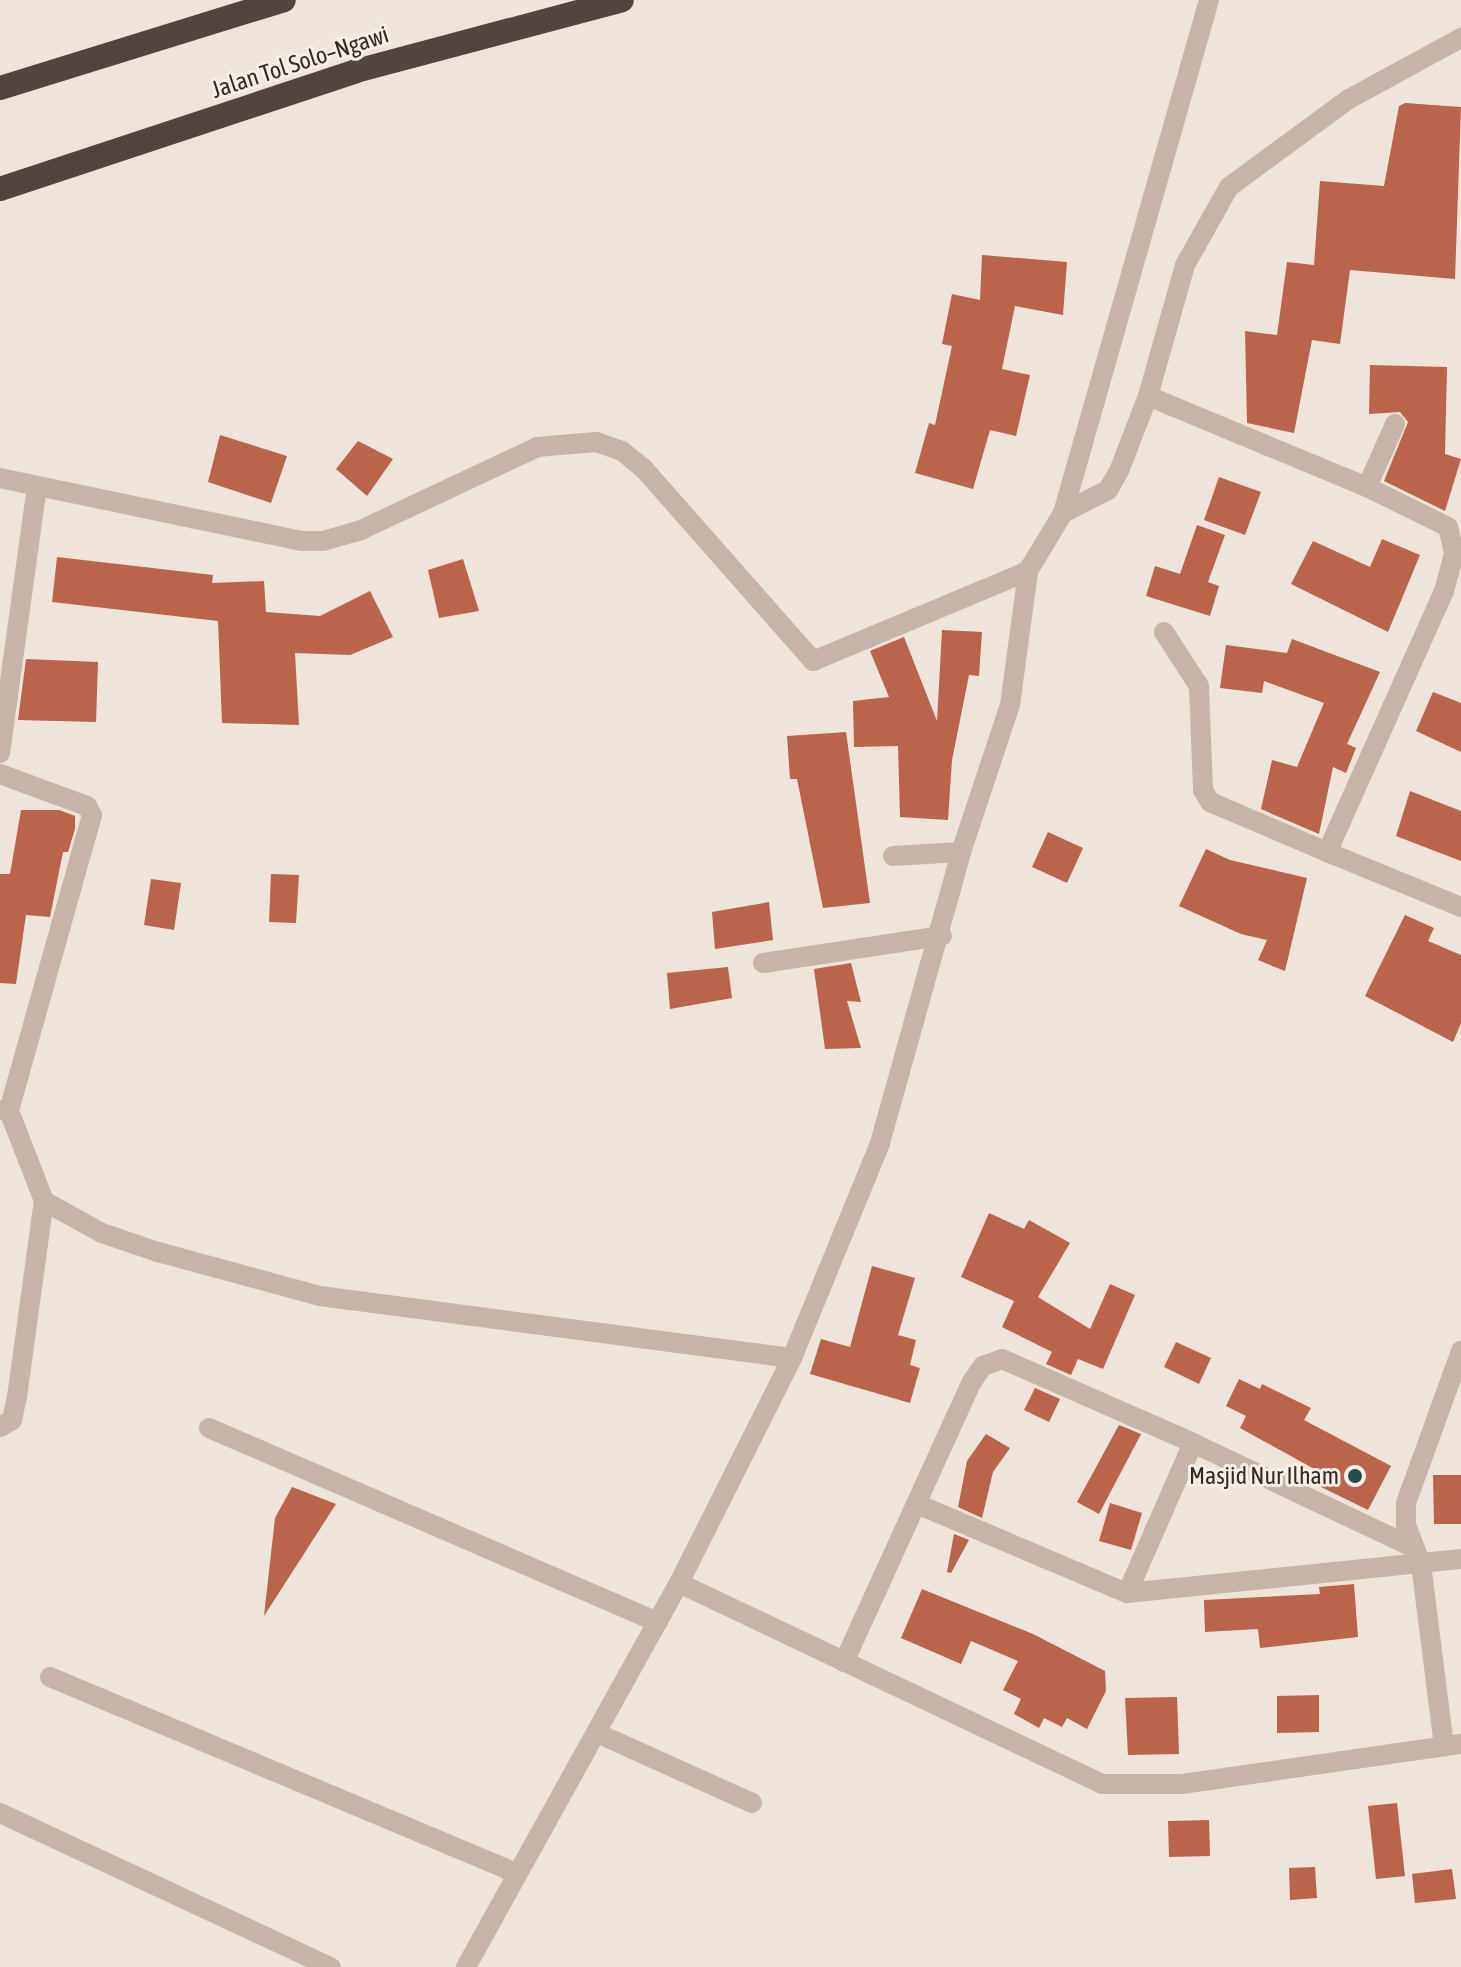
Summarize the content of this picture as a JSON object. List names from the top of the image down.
{
  "streets": {
    "highway": ["Jalan Tol Solo–Ngawi"]
  },
  "places": ["Masjid Nur Ilham"]
}
